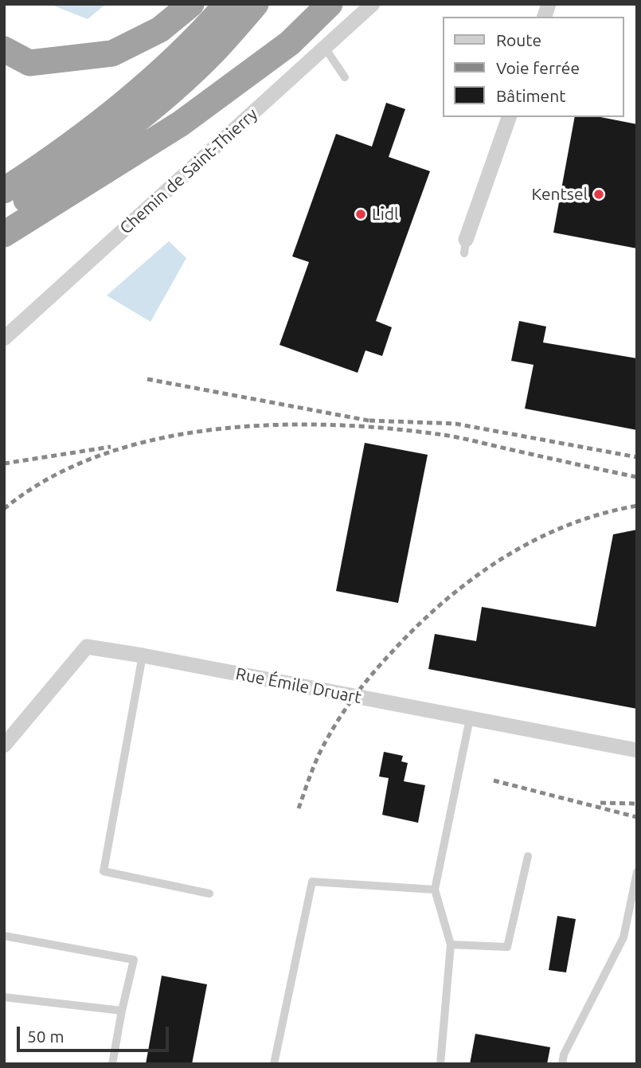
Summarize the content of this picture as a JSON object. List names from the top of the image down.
{
  "streets": {
    "street": ["Chemin de Saint-Thierry", "Rue Émile Druart"]
  },
  "places": ["Kentsel", "Lidl"],
  "legend": ["Route", "Voie ferrée", "Bâtiment"],
  "scale_bar": "50 m"
}
